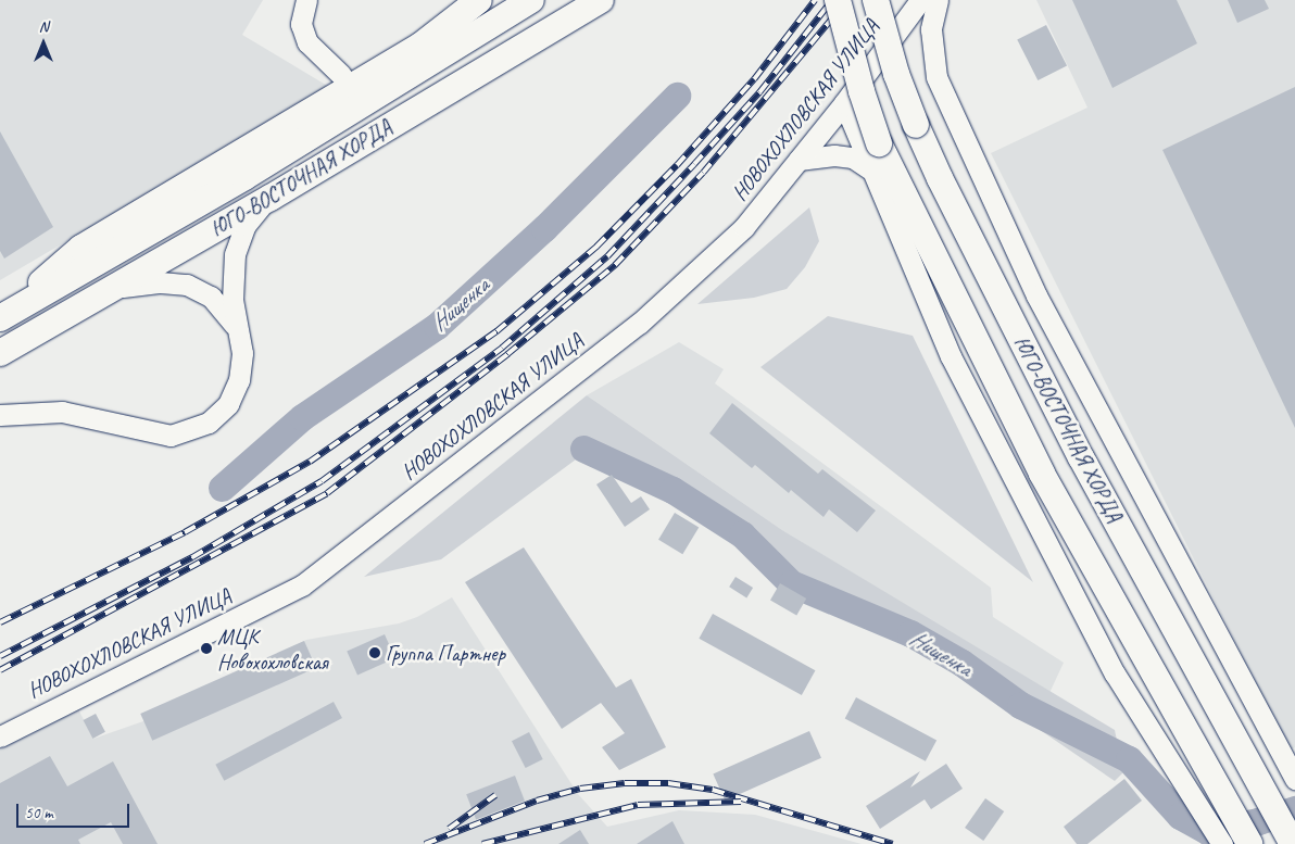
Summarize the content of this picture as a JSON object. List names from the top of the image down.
{
  "streets": {
    "main road": ["ЮГО-ВОСТОЧНАЯ ХОРДА"],
    "street": ["НОВОХОХЛОВСКАЯ УЛИЦА"]
  },
  "water": ["Нищенка"],
  "places": ["МЦК Новохохловская", "Группа Партнер"],
  "scale_bar": "50 m",
  "north": "top"
}
